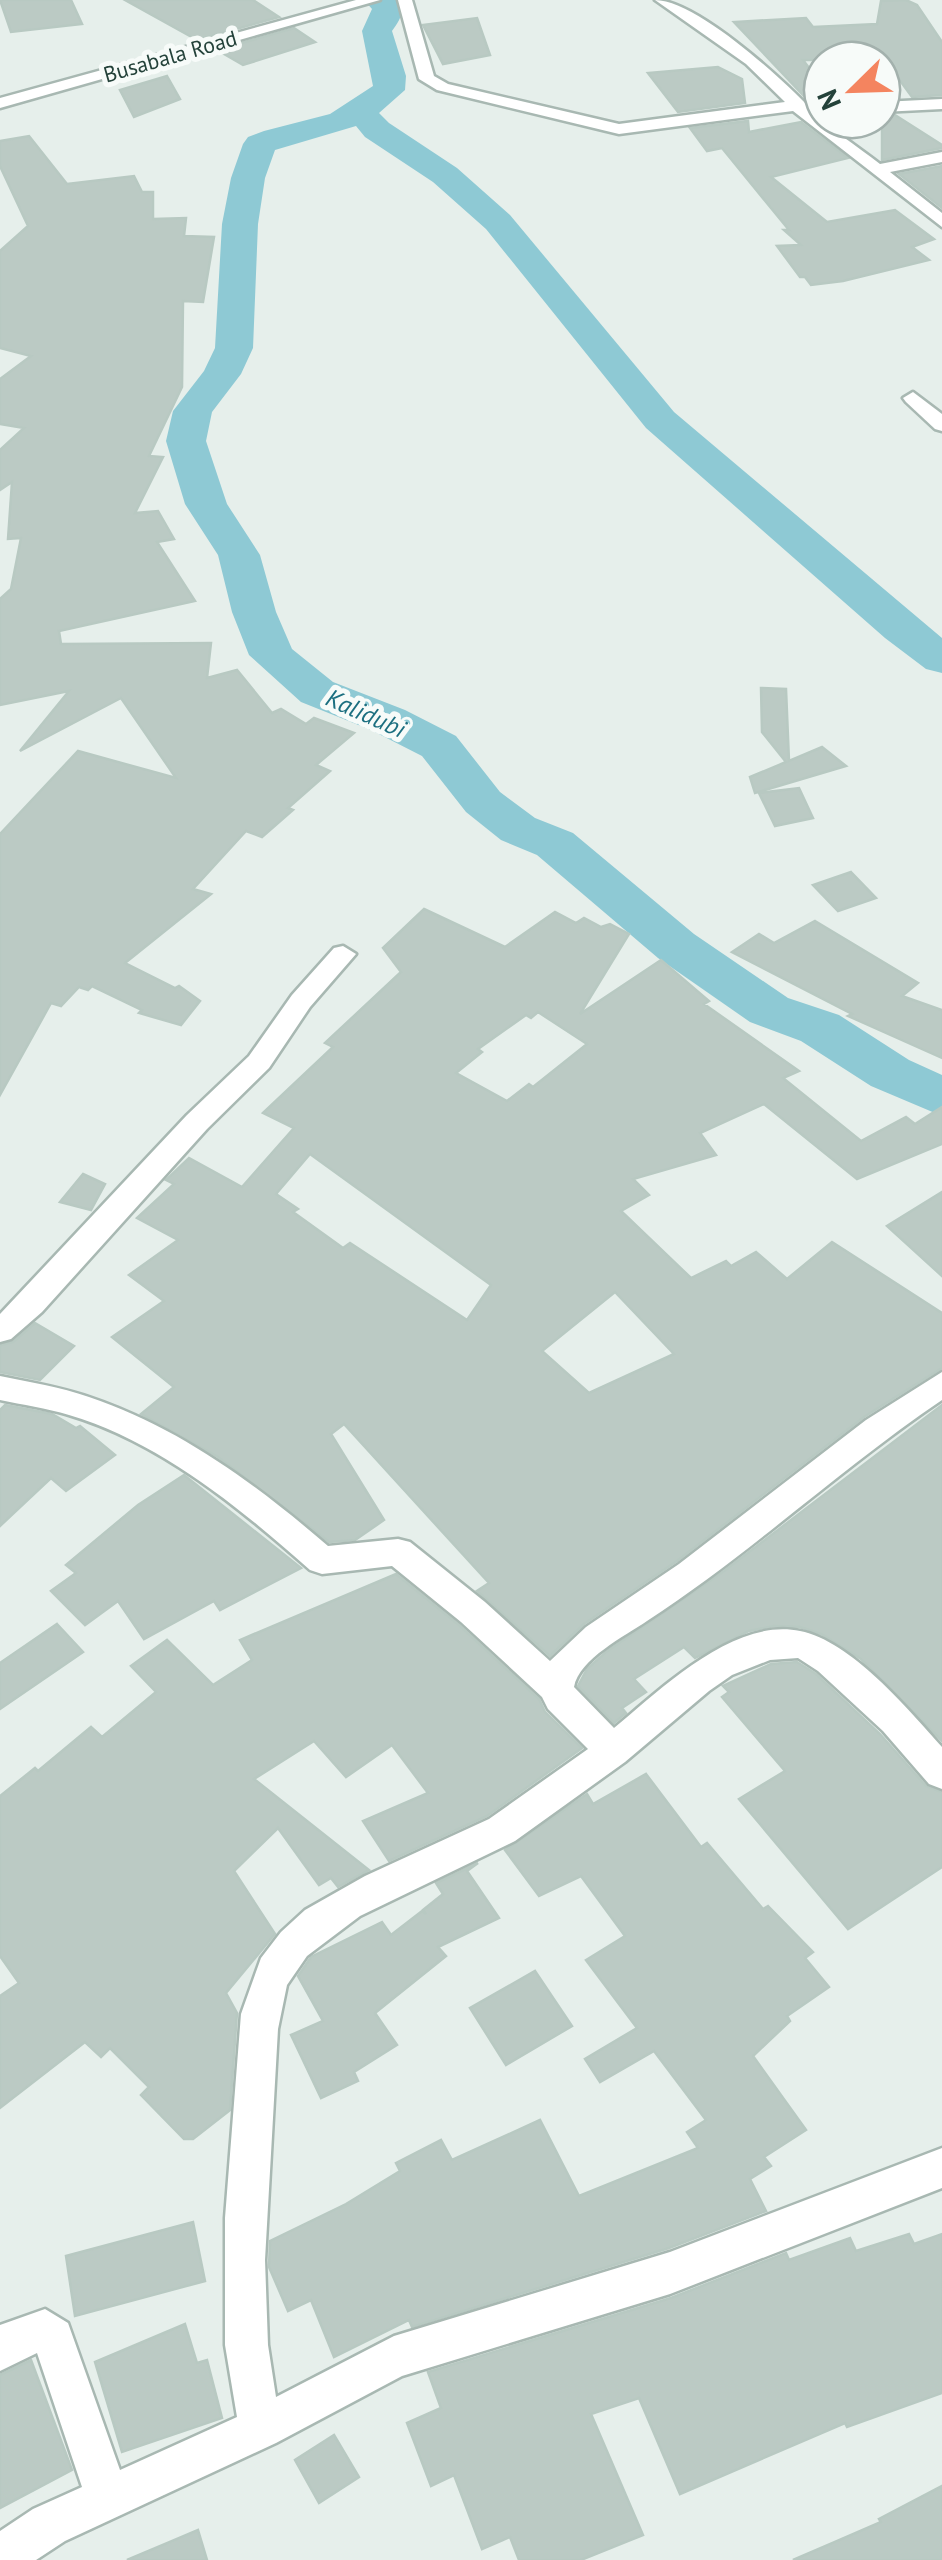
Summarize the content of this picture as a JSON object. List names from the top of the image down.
{
  "streets": {
    "street": ["Busabala Road"]
  },
  "water": ["Kalidubi"],
  "north": "bottom left"
}
